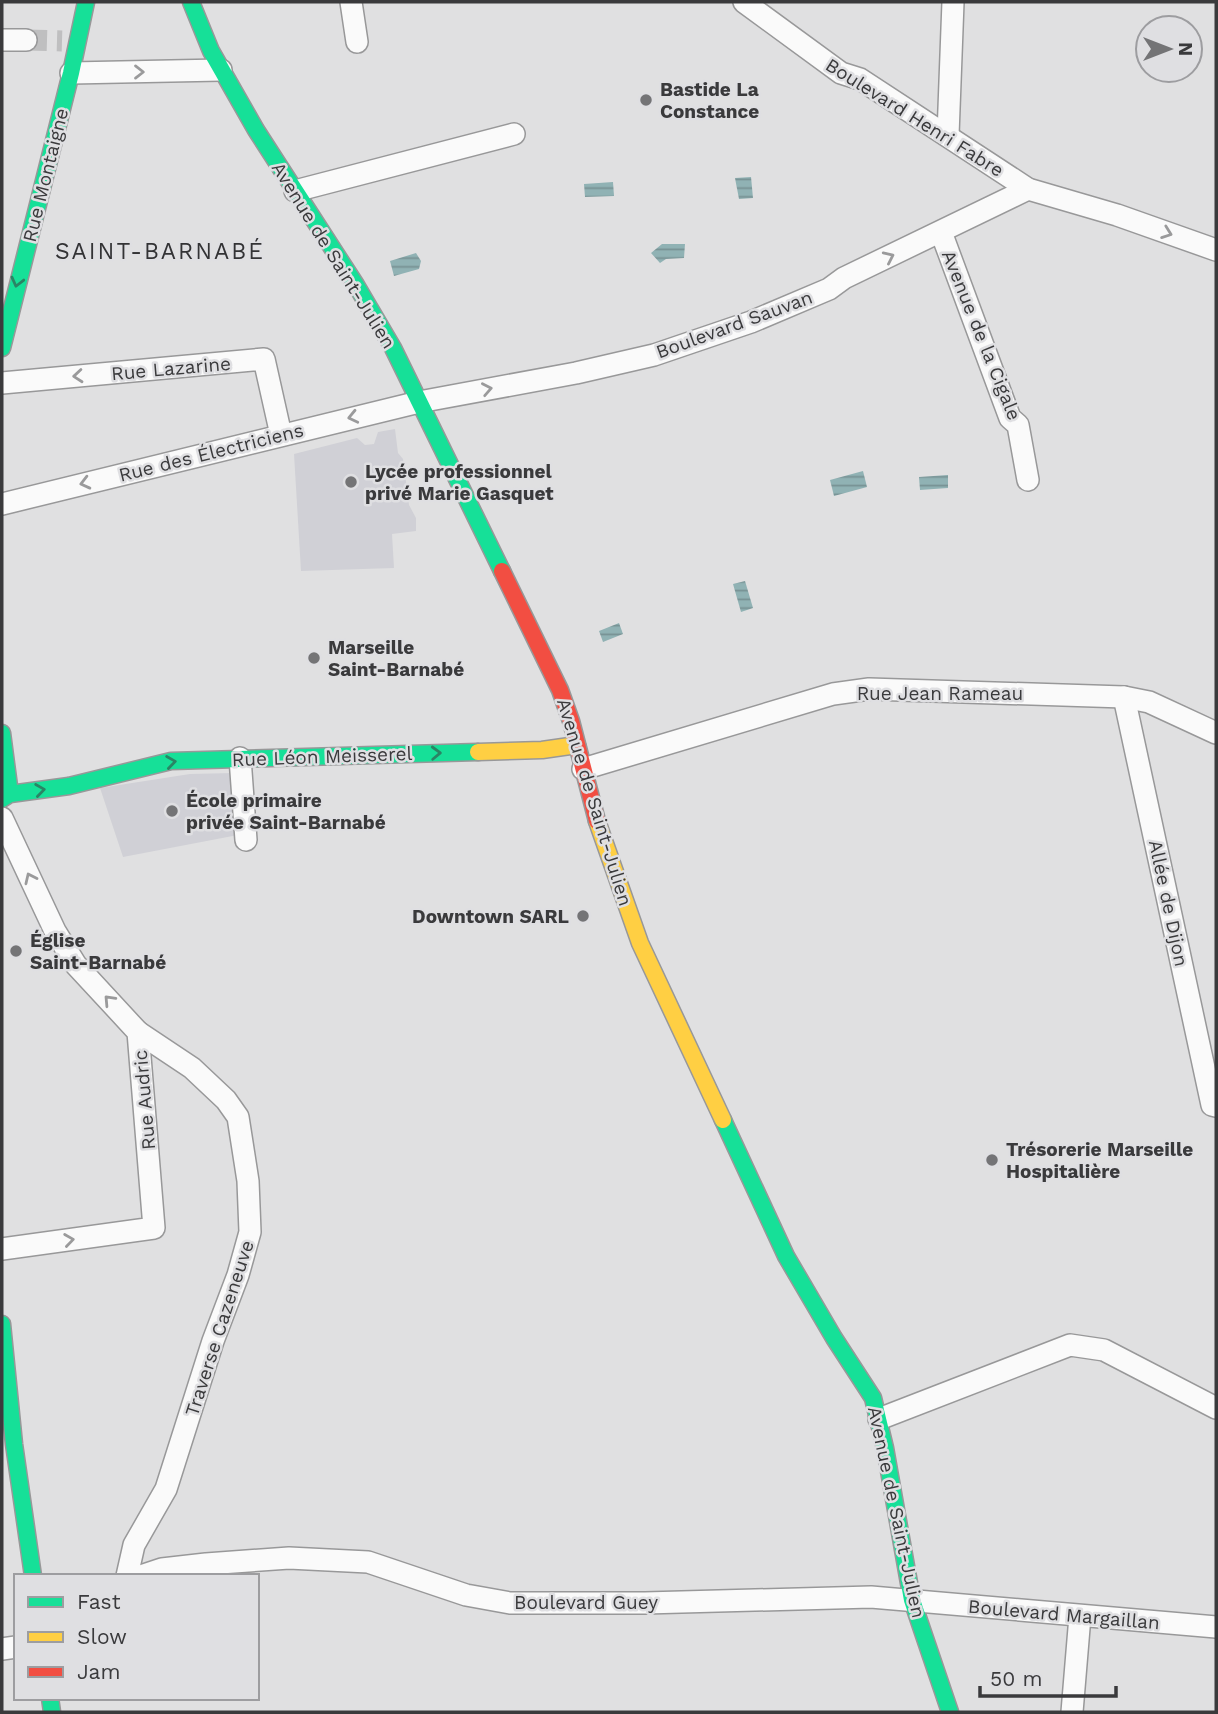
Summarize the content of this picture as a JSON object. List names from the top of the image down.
{
  "streets": {
    "main road": ["Rue Montaigne", "Avenue de Saint-Julien", "Rue Léon Meisserel"],
    "street": [
      "Boulevard Henri Fabre",
      "Boulevard Sauvan",
      "Avenue de la Cigale",
      "Rue Lazarine",
      "Rue des Électriciens",
      "Rue Jean Rameau",
      "Allée de Dijon",
      "Rue Audric",
      "Traverse Cazeneuve",
      "Boulevard Guey",
      "Boulevard Margaillan"
    ]
  },
  "crossings": [
    ["Boulevard Henri Fabre", "Boulevard Sauvan"],
    ["Avenue de Saint-Julien", "Boulevard Sauvan"],
    ["Avenue de Saint-Julien", "Rue des Électriciens"],
    ["Avenue de Saint-Julien", "Rue Jean Rameau"],
    ["Avenue de Saint-Julien", "Rue Léon Meisserel"],
    ["Avenue de Saint-Julien", "Boulevard Guey"],
    ["Avenue de Saint-Julien", "Boulevard Margaillan"],
    ["Boulevard Sauvan", "Avenue de la Cigale"],
    ["Boulevard Sauvan", "Rue des Électriciens"],
    ["Rue Lazarine", "Rue des Électriciens"],
    ["Rue Jean Rameau", "Allée de Dijon"],
    ["Rue Audric", "Traverse Cazeneuve"],
    ["Boulevard Guey", "Boulevard Margaillan"]
  ],
  "one_way": [
    "Boulevard Henri Fabre",
    "Rue Montaigne",
    "Boulevard Sauvan",
    "Rue Lazarine",
    "Rue des Électriciens",
    "Rue Léon Meisserel"
  ],
  "districts": ["SAINT-BARNABÉ"],
  "places": [
    "Bastide La Constance",
    "Lycée professionnel privé Marie Gasquet",
    "Marseille Saint-Barnabé",
    "École primaire privée Saint-Barnabé",
    "Downtown SARL",
    "Église Saint-Barnabé",
    "Trésorerie Marseille Hospitalière"
  ],
  "legend": ["Fast", "Slow", "Jam"],
  "scale_bar": "50 m",
  "north": "right"
}
